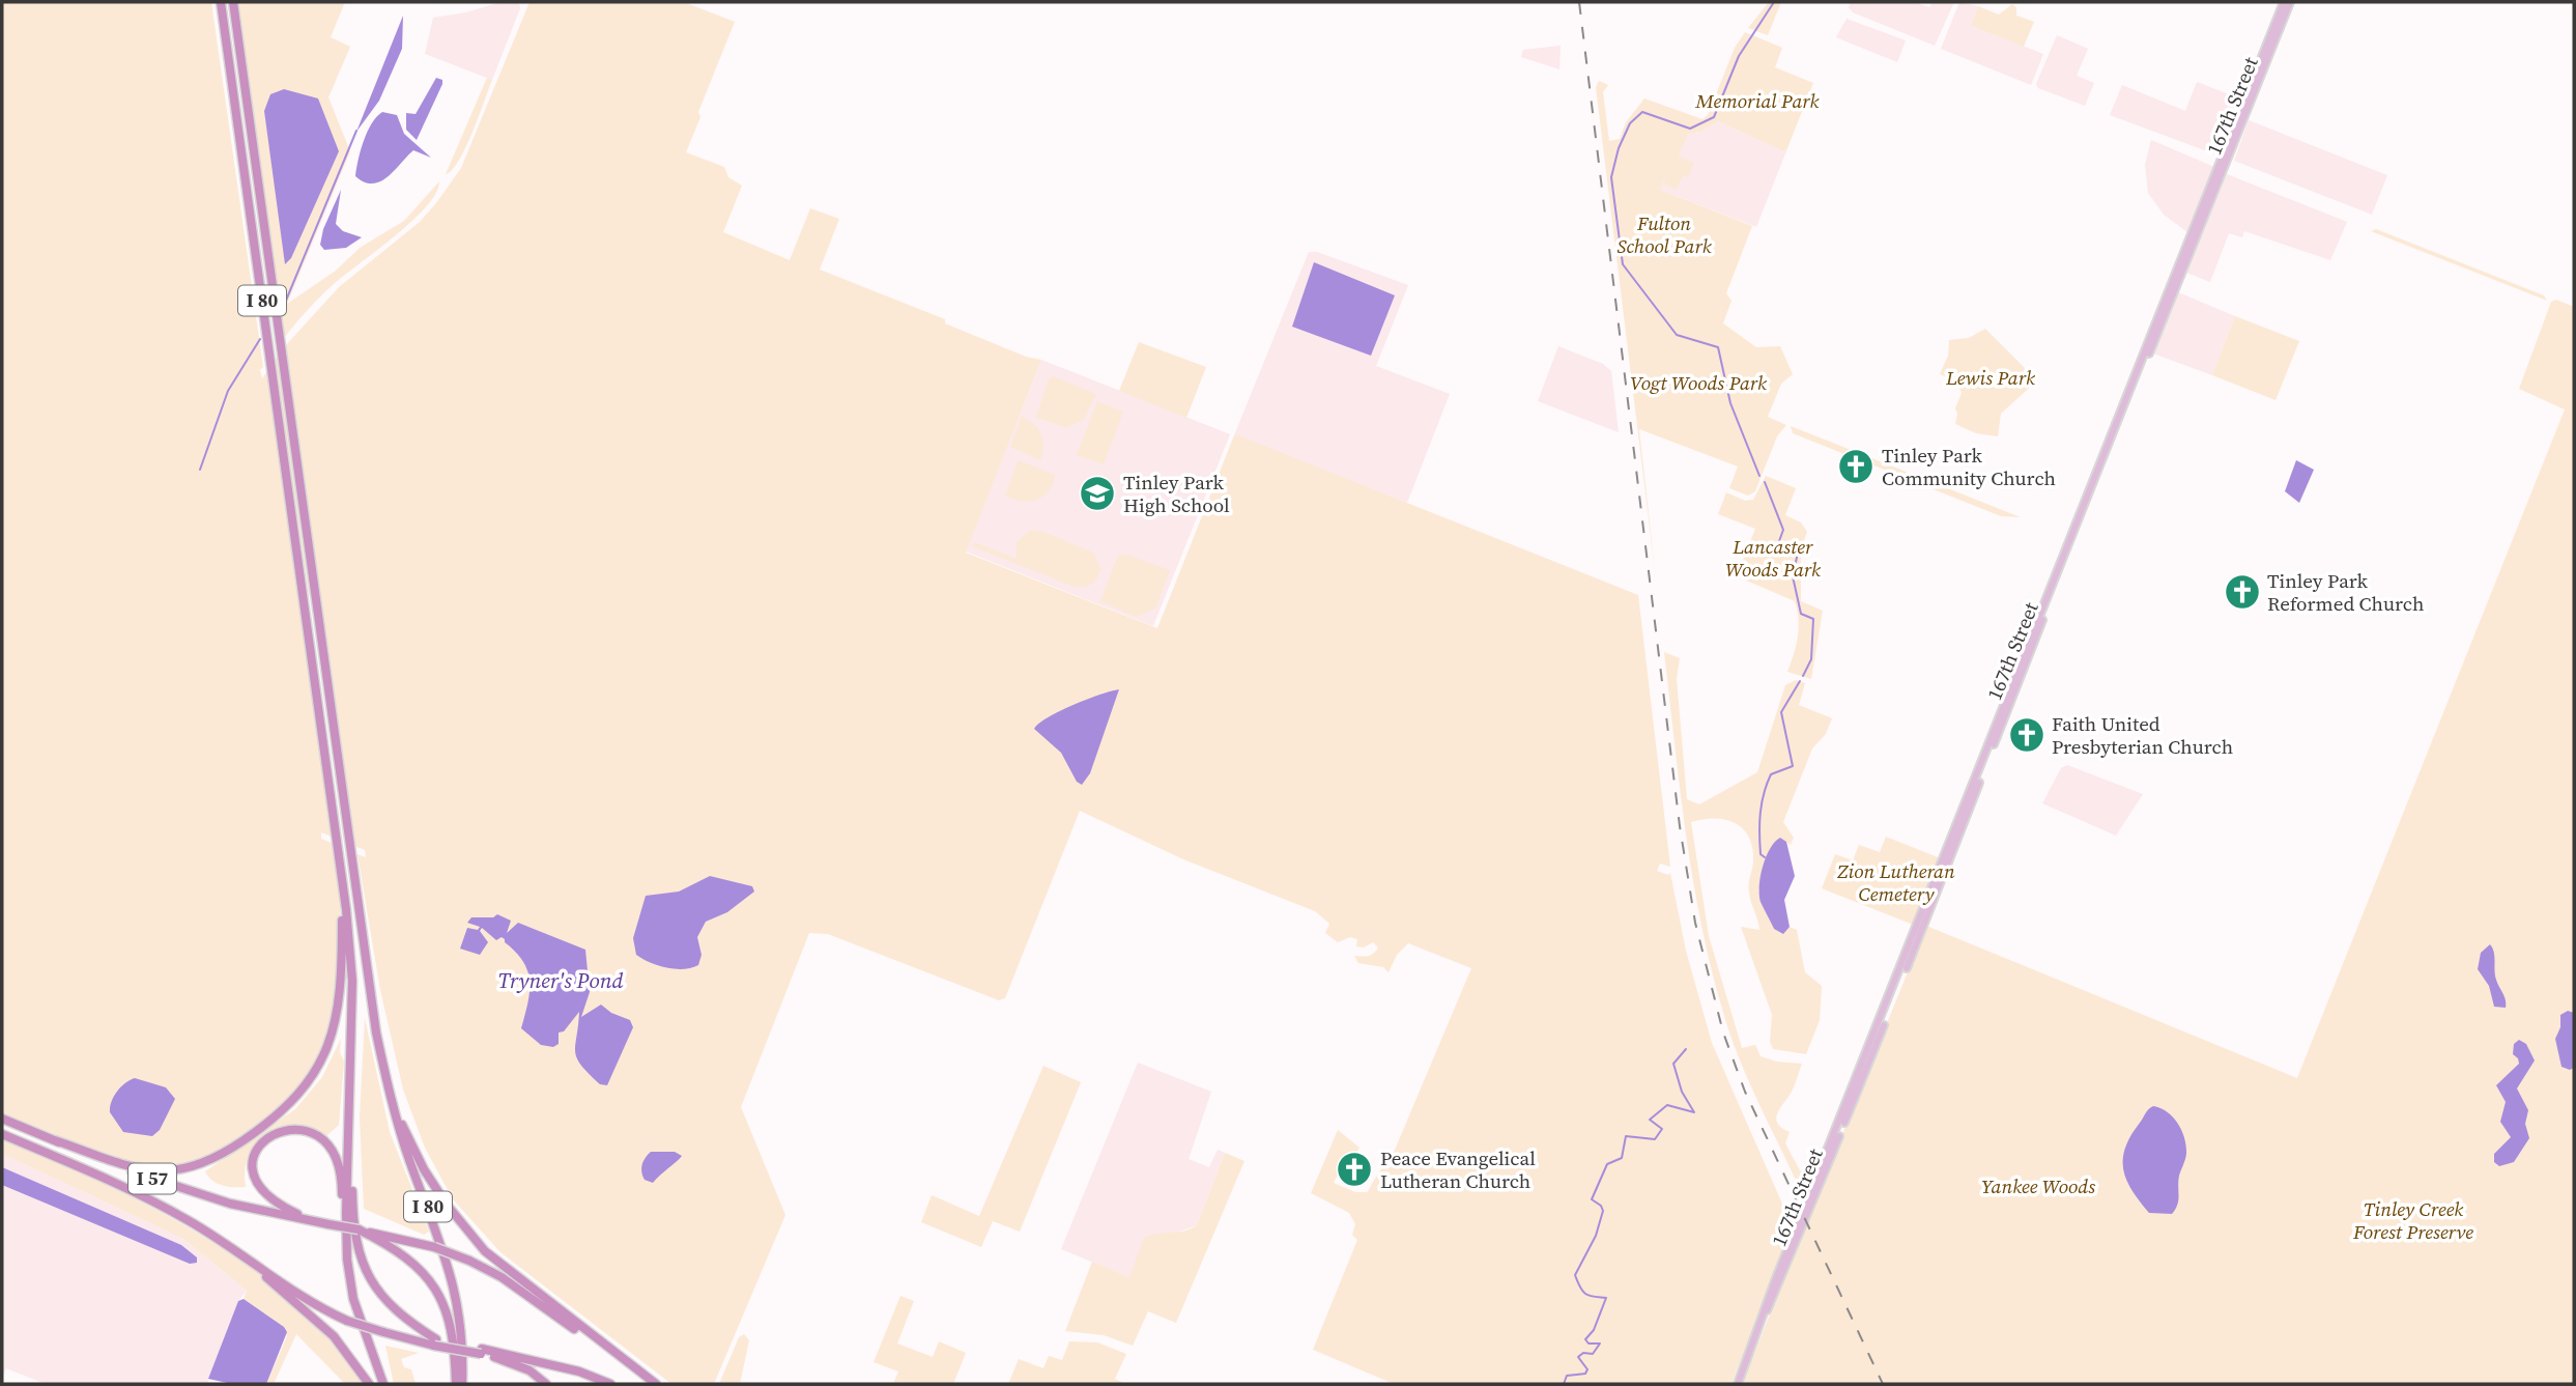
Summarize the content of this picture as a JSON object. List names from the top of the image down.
{
  "streets": {
    "highway": ["I 80", "I 57"],
    "main road": ["167th Street"]
  },
  "water": ["Tryner's Pond"],
  "parks": [
    "Memorial Park",
    "Fulton School Park",
    "Lewis Park",
    "Vogt Woods Park",
    "Lancaster Woods Park",
    "Zion Lutheran Cemetery",
    "Yankee Woods",
    "Tinley Creek Forest Preserve"
  ],
  "places": {
    "church": [
      "Tinley Park Community Church",
      "Tinley Park Reformed Church",
      "Faith United Presbyterian Church",
      "Peace Evangelical Lutheran Church"
    ],
    "school or university": ["Tinley Park High School"]
  }
}
